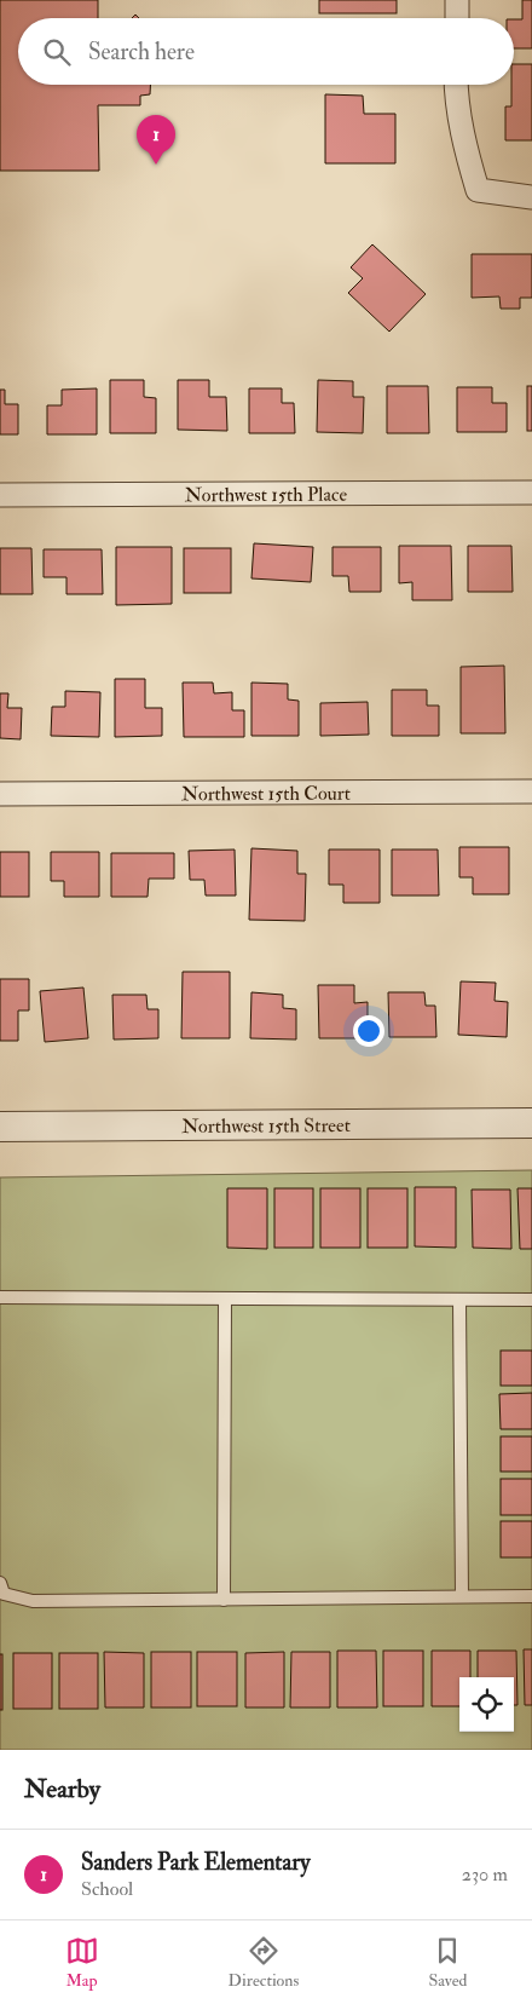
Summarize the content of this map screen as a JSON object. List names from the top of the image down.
{
  "streets": {
    "street": ["Northwest 15th Place", "Northwest 15th Court", "Northwest 15th Street"]
  },
  "page": {
    "search": "Search here",
    "pins": "1",
    "heading": "Nearby",
    "list": [
      {
        "mark": "1",
        "name": "Sanders Park Elementary",
        "note": "School",
        "value": "230 m"
      }
    ],
    "nav": ["Map", "Directions", "Saved"]
  }
}
